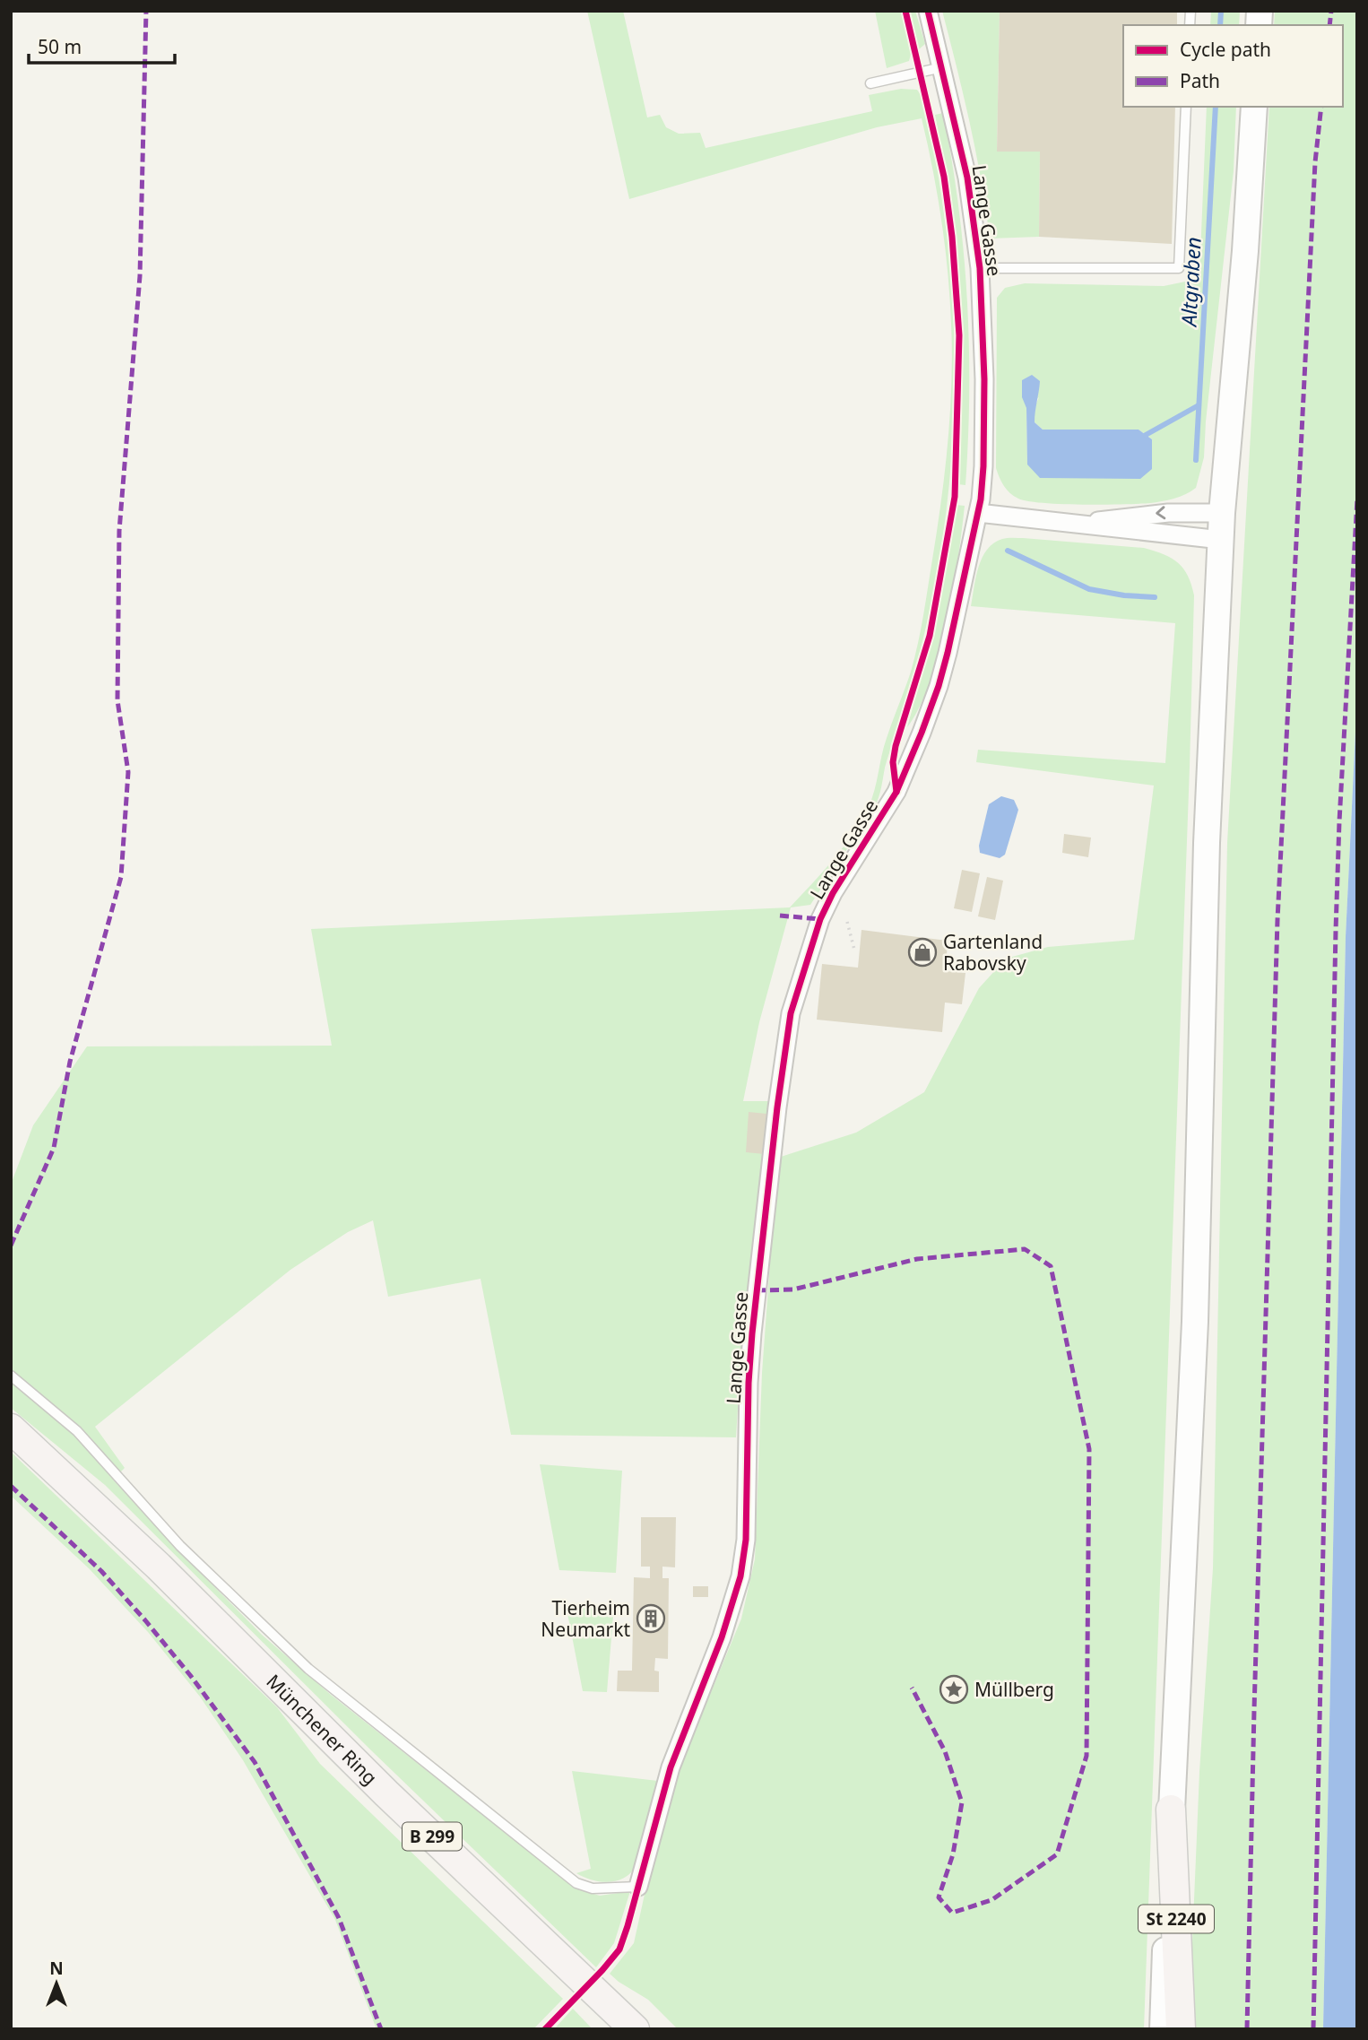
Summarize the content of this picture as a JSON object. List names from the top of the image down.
{
  "streets": {
    "main road": ["Münchener Ring", "B 299", "St 2240"],
    "street": ["Lange Gasse"]
  },
  "water": ["Altgraben"],
  "places": {
    "shop": ["Gartenland Rabovsky"],
    "building": ["Tierheim Neumarkt"],
    "place": ["Müllberg"]
  },
  "legend": ["Cycle path", "Path"],
  "scale_bar": "50 m",
  "north": "top"
}
